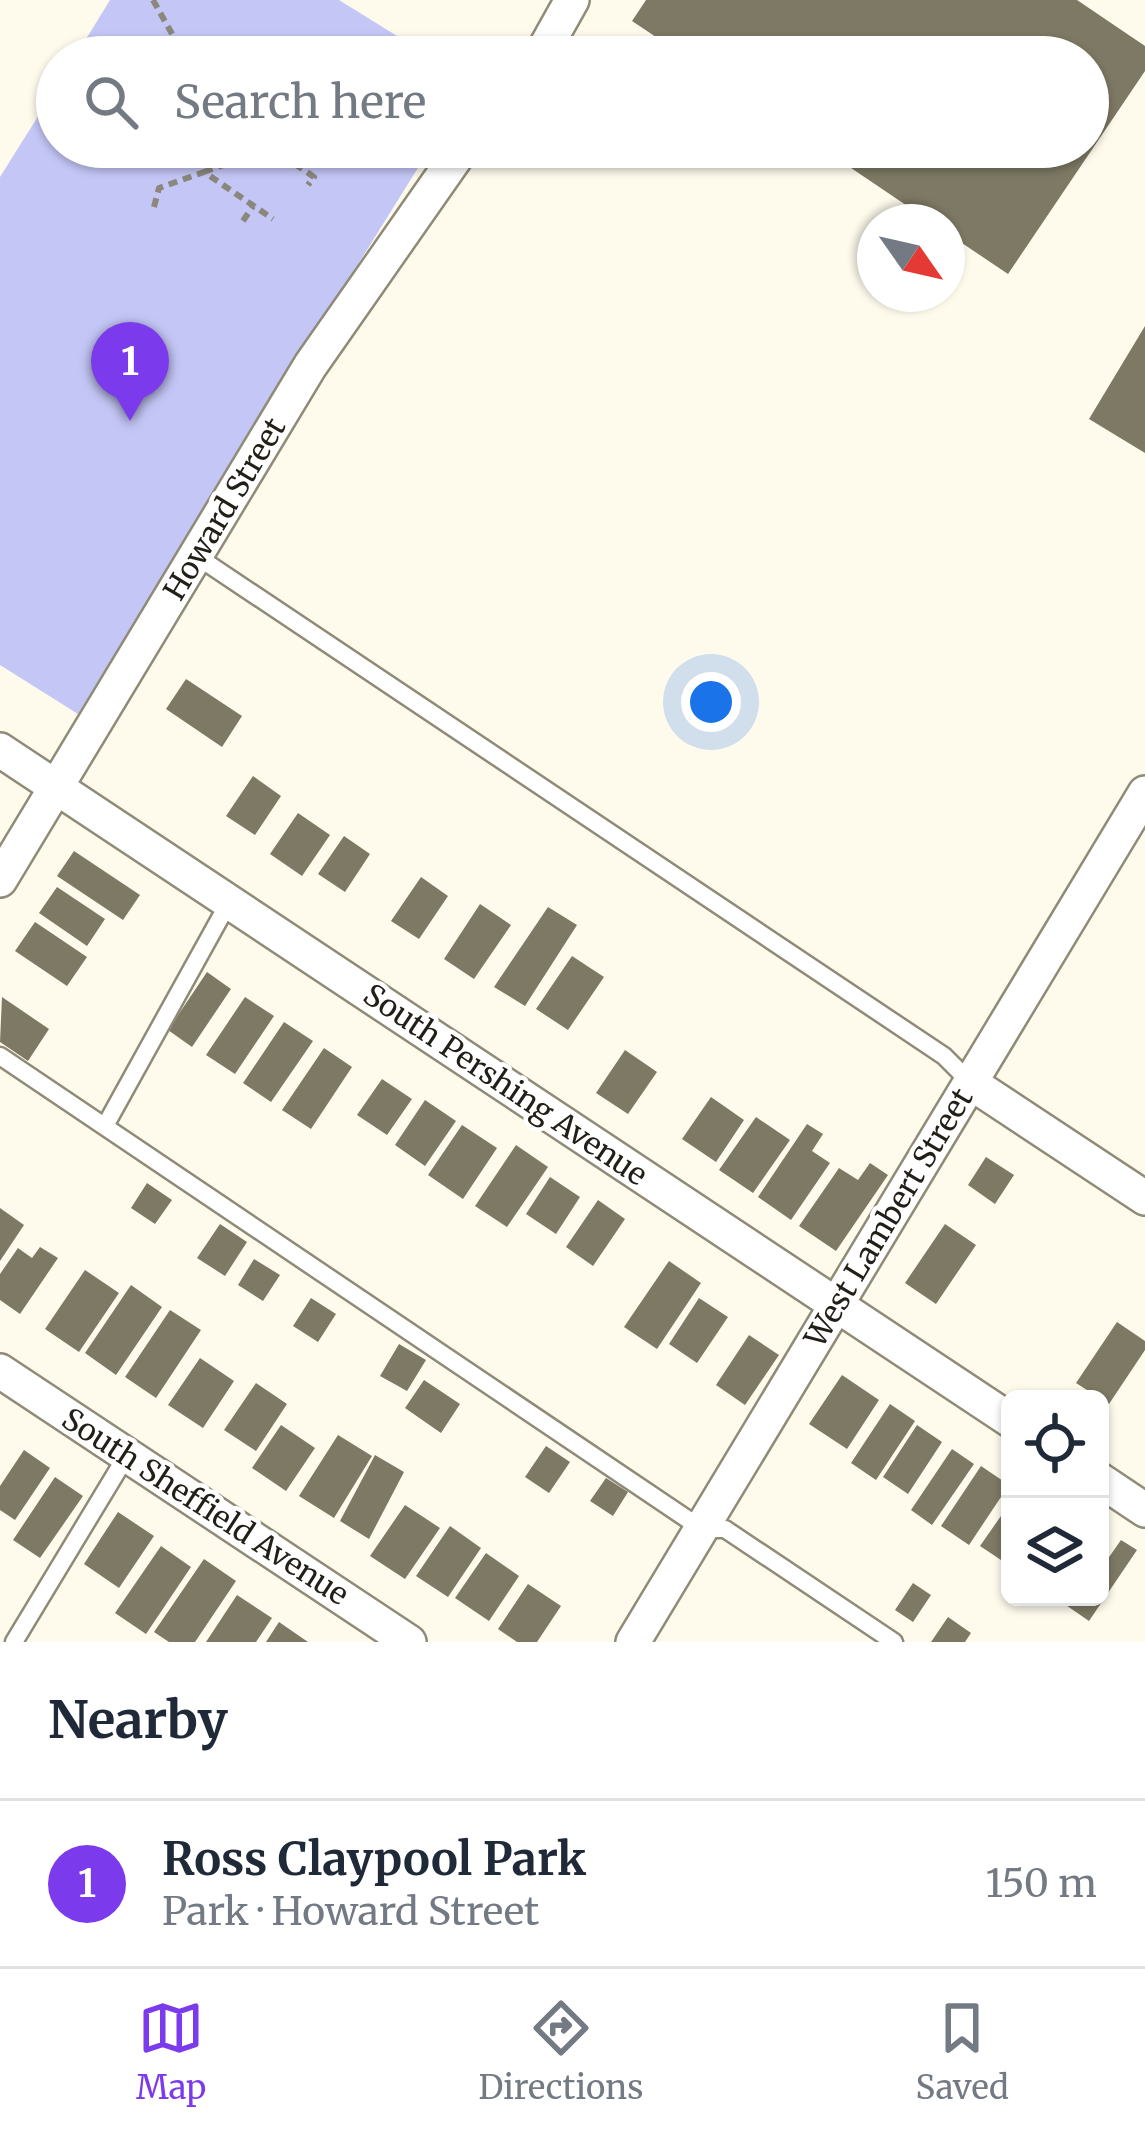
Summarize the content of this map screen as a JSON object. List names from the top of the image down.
{
  "streets": {
    "street": [
      "Howard Street",
      "South Pershing Avenue",
      "West Lambert Street",
      "South Sheffield Avenue"
    ]
  },
  "crossings": [
    ["Howard Street", "South Pershing Avenue"],
    ["South Pershing Avenue", "West Lambert Street"]
  ],
  "north": "bottom right",
  "page": {
    "search": "Search here",
    "pins": "1",
    "heading": "Nearby",
    "list": [
      {
        "mark": "1",
        "name": "Ross Claypool Park",
        "note": "Park · Howard Street",
        "value": "150 m"
      }
    ],
    "nav": ["Map", "Directions", "Saved"]
  }
}
